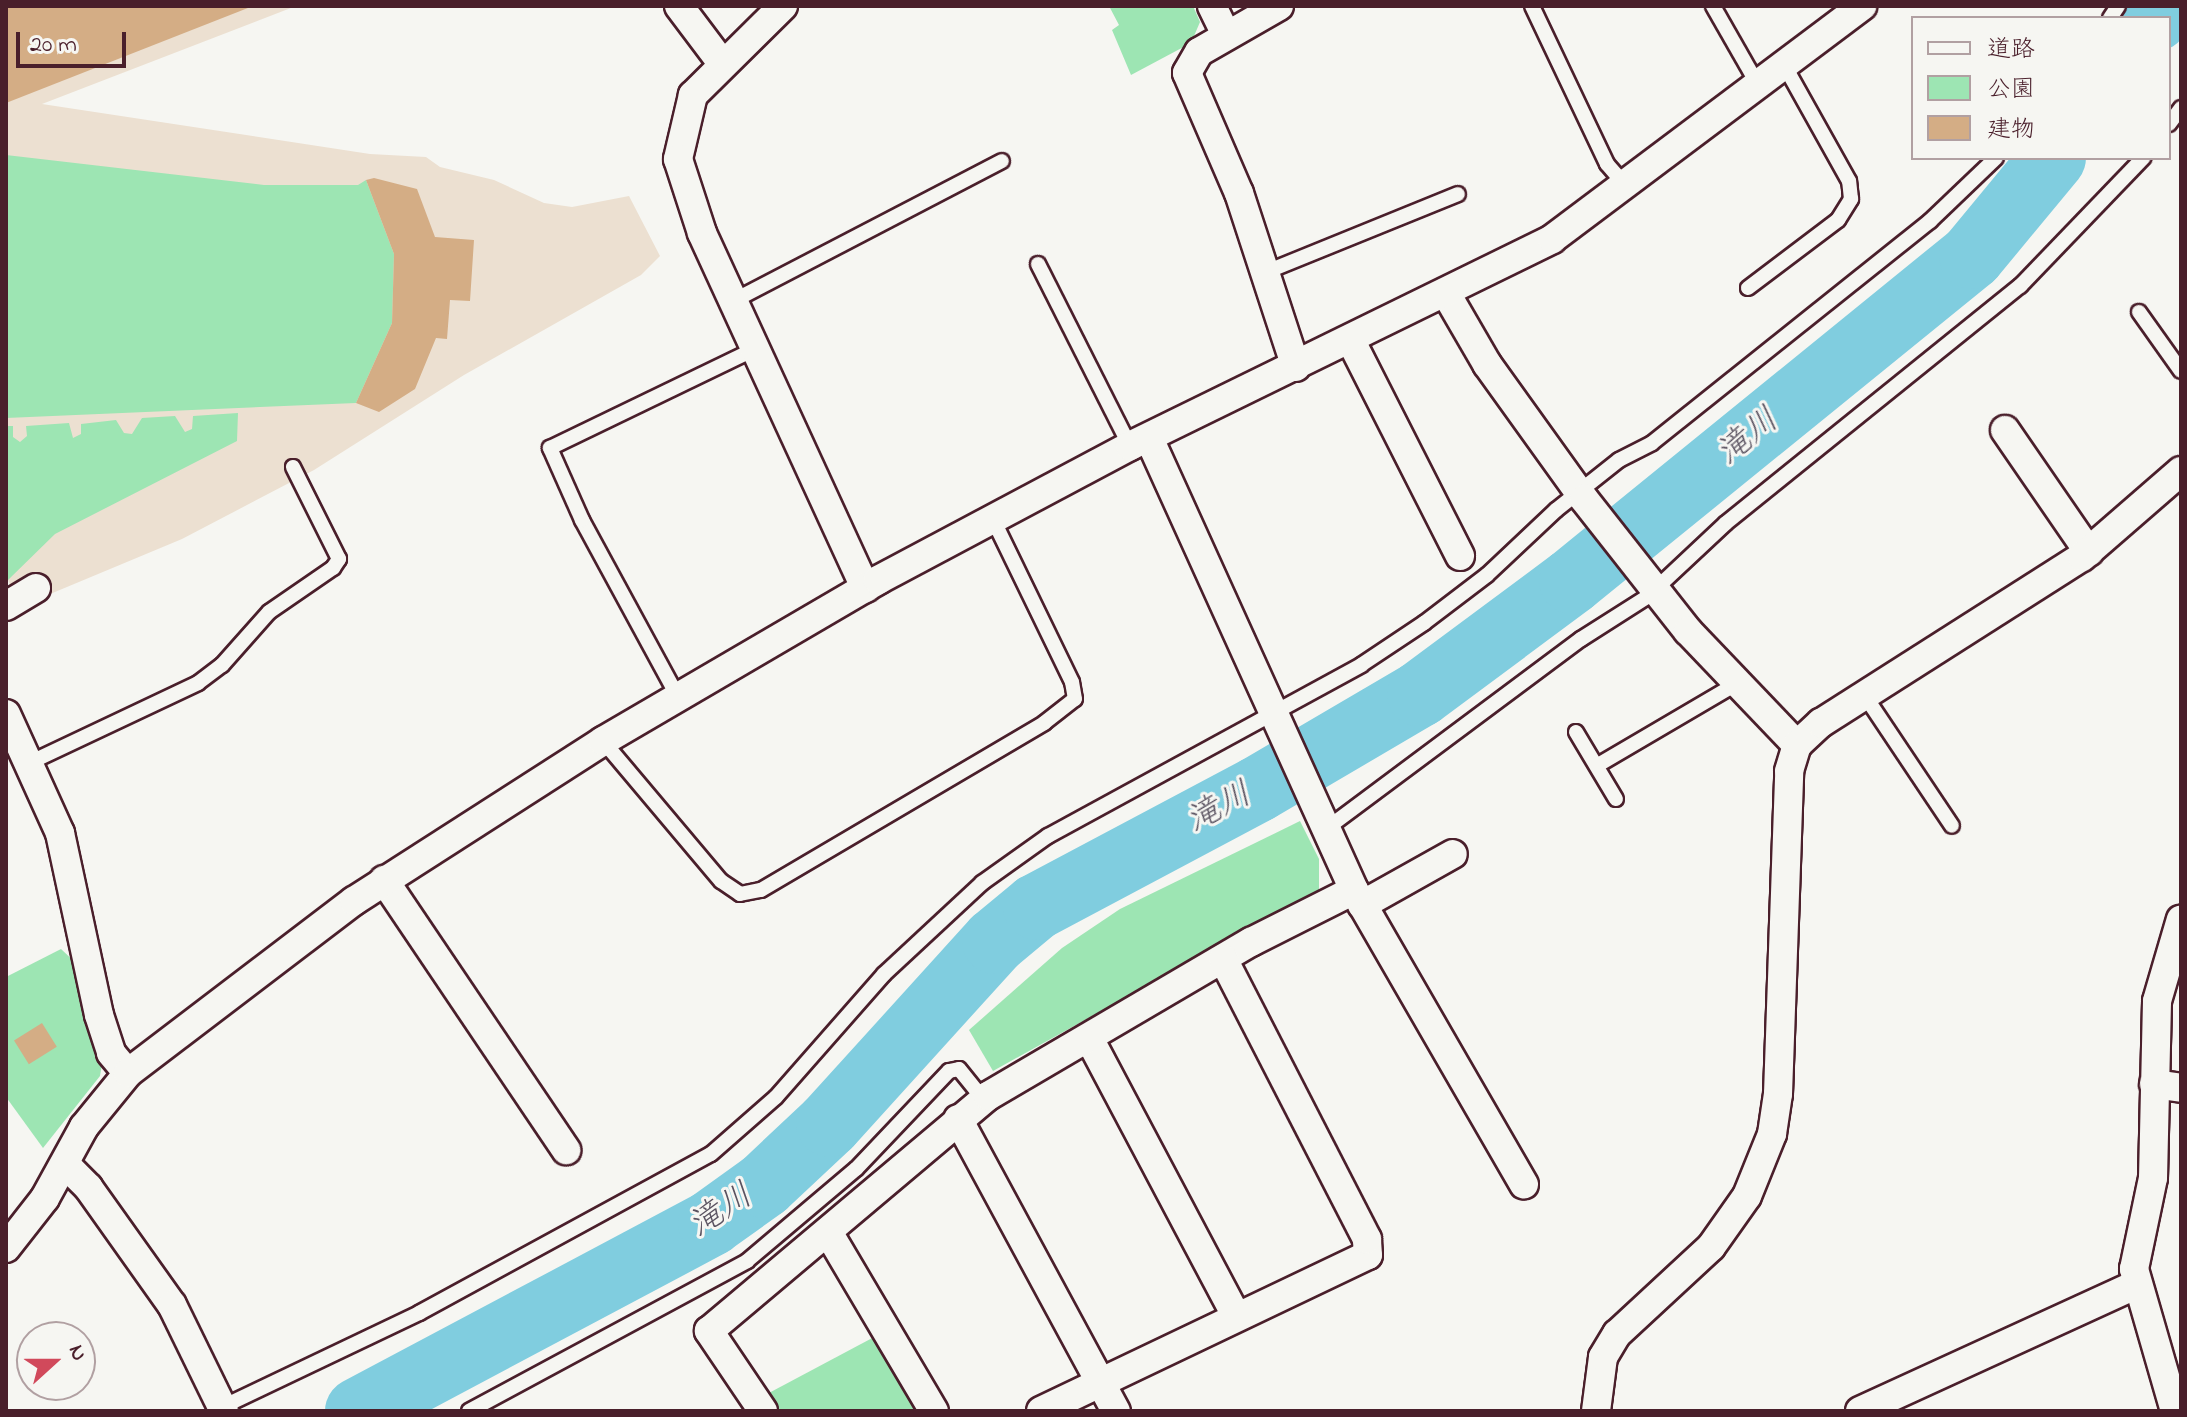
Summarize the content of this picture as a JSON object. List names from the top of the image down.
{
  "water": ["滝川"],
  "legend": ["道路", "公園", "建物"],
  "scale_bar": "20 m",
  "north": "right"
}
